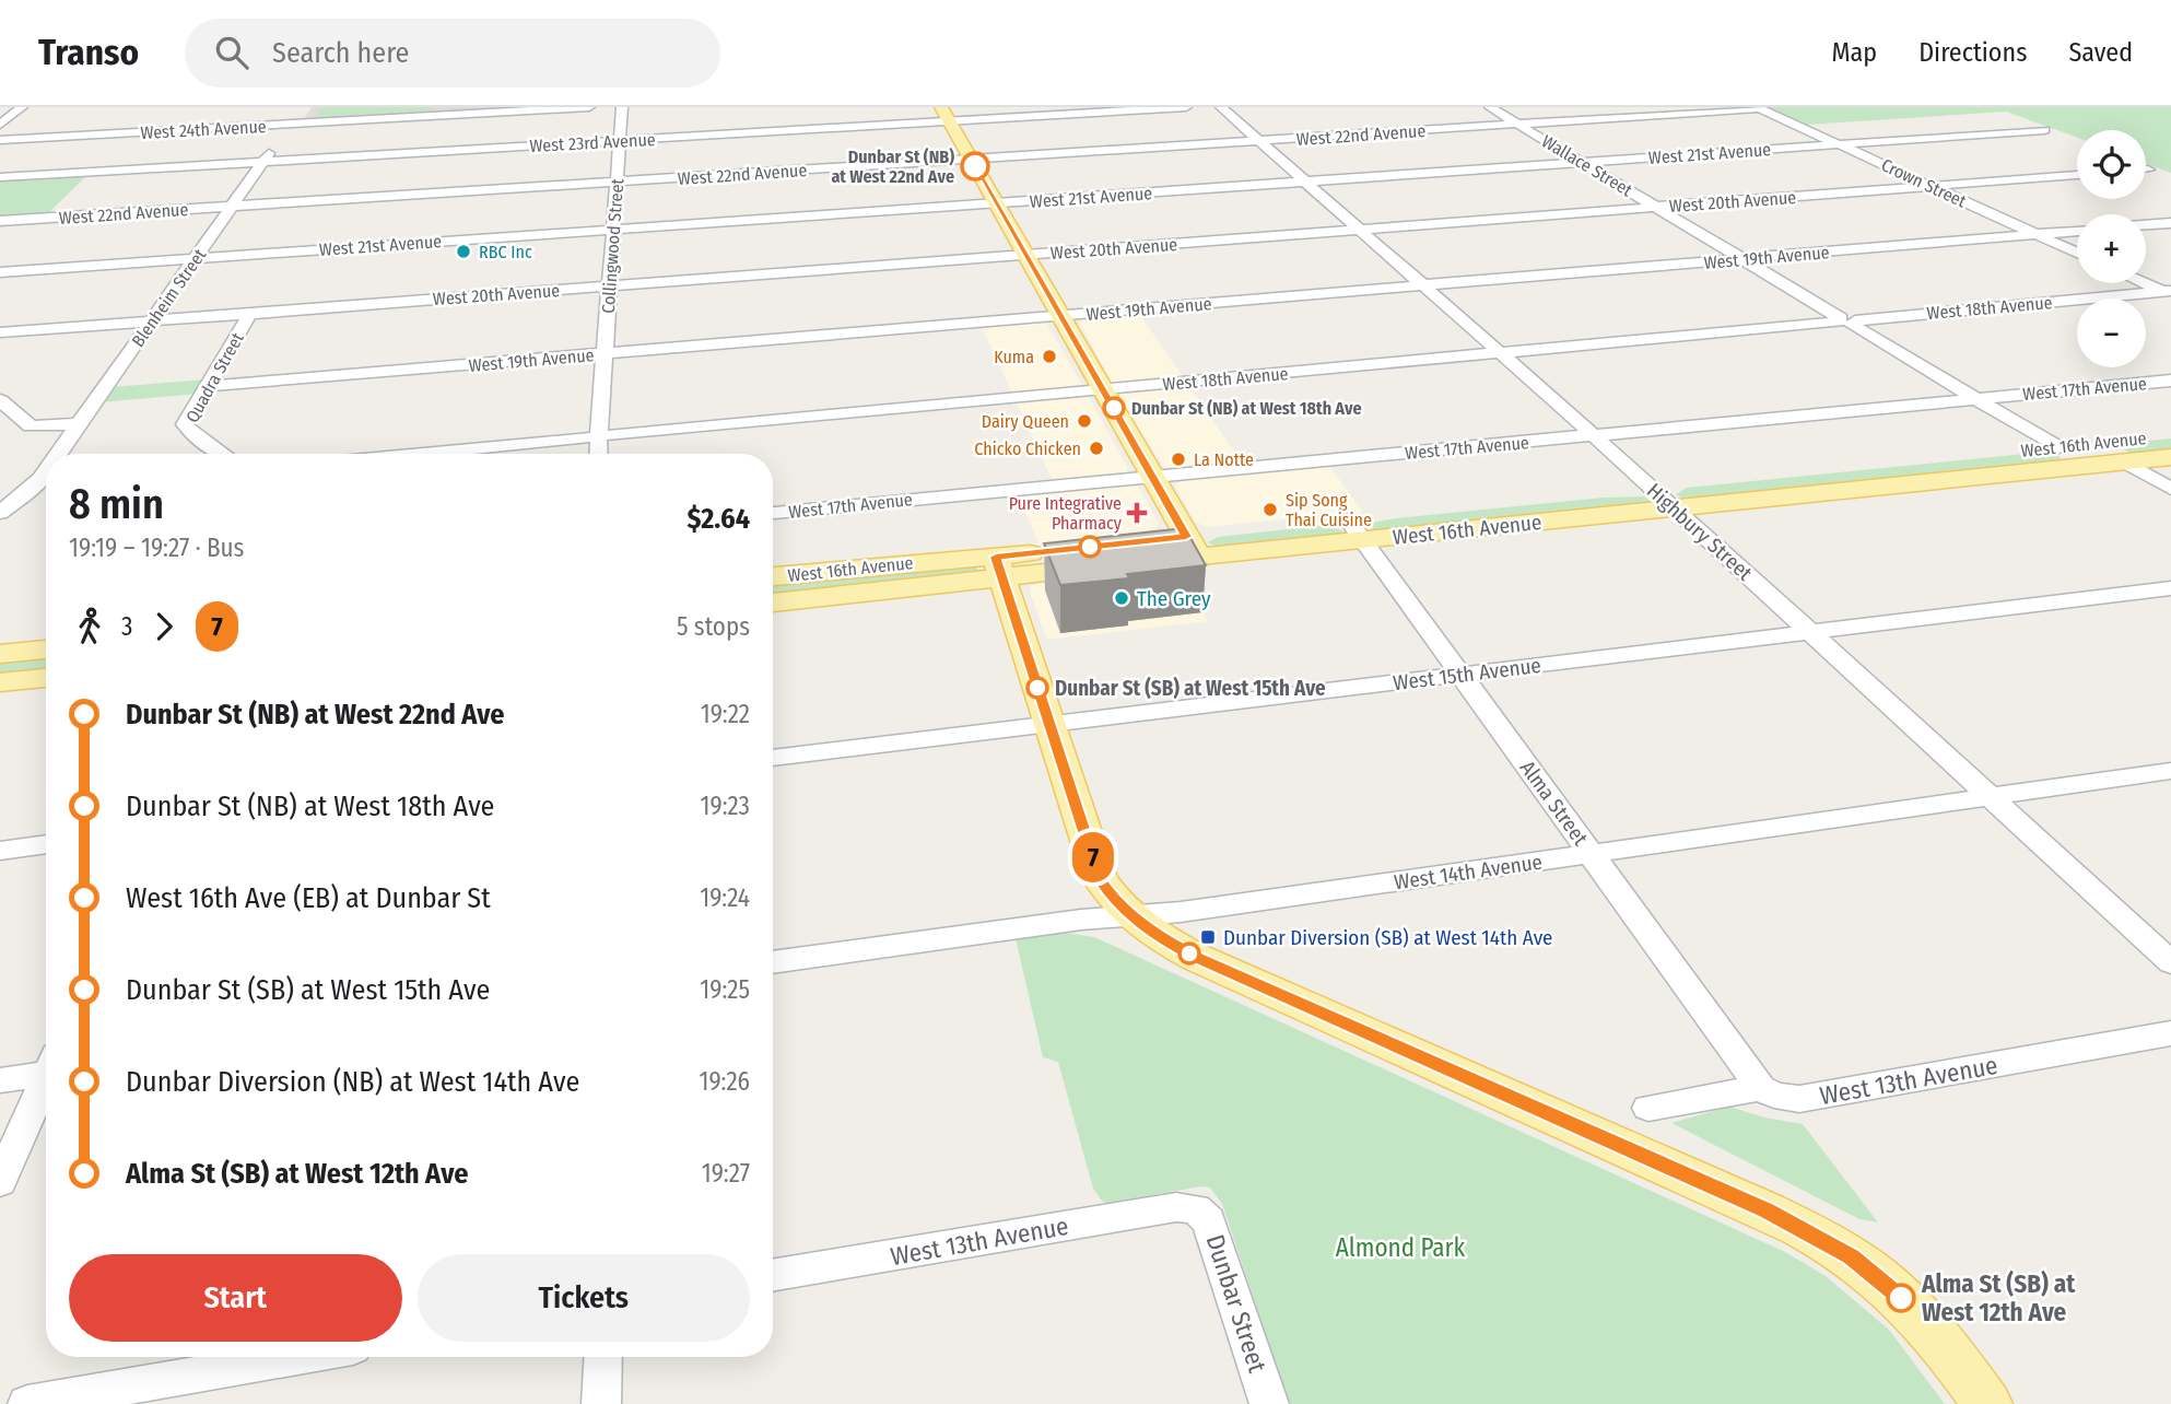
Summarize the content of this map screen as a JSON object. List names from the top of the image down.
{
  "streets": {
    "main road": ["West 16th Avenue"],
    "street": [
      "West 24th Avenue",
      "West 22nd Avenue",
      "West 23rd Avenue",
      "West 21st Avenue",
      "Wallace Street",
      "Crown Street",
      "West 20th Avenue",
      "Collingwood Street",
      "West 19th Avenue",
      "Blenheim Street",
      "West 18th Avenue",
      "Quadra Street",
      "West 17th Avenue",
      "Highbury Street",
      "West 15th Avenue",
      "Alma Street",
      "West 14th Avenue",
      "West 13th Avenue",
      "Dunbar Street"
    ]
  },
  "crossings": [
    ["West 24th Avenue", "Blenheim Street"],
    ["West 22nd Avenue", "Wallace Street"],
    ["West 22nd Avenue", "Crown Street"],
    ["West 22nd Avenue", "Collingwood Street"],
    ["West 22nd Avenue", "Blenheim Street"],
    ["West 22nd Avenue", "Highbury Street"],
    ["West 23rd Avenue", "Collingwood Street"],
    ["West 23rd Avenue", "Blenheim Street"],
    ["West 21st Avenue", "Wallace Street"],
    ["West 21st Avenue", "Crown Street"],
    ["West 21st Avenue", "Collingwood Street"],
    ["West 21st Avenue", "Blenheim Street"],
    ["West 21st Avenue", "Highbury Street"],
    ["Wallace Street", "West 20th Avenue"],
    ["Wallace Street", "West 19th Avenue"],
    ["Wallace Street", "West 18th Avenue"],
    ["Wallace Street", "West 17th Avenue"],
    ["Wallace Street", "West 16th Avenue"],
    ["Crown Street", "West 20th Avenue"],
    ["Crown Street", "West 19th Avenue"],
    ["West 20th Avenue", "Collingwood Street"],
    ["West 20th Avenue", "Blenheim Street"],
    ["West 20th Avenue", "Quadra Street"],
    ["West 20th Avenue", "Highbury Street"],
    ["Collingwood Street", "West 19th Avenue"],
    ["Collingwood Street", "West 18th Avenue"],
    ["West 19th Avenue", "Quadra Street"],
    ["West 19th Avenue", "Highbury Street"],
    ["West 18th Avenue", "Highbury Street"],
    ["West 17th Avenue", "Highbury Street"],
    ["West 16th Avenue", "Highbury Street"],
    ["West 16th Avenue", "Alma Street"],
    ["Highbury Street", "West 15th Avenue"],
    ["Highbury Street", "West 14th Avenue"],
    ["West 15th Avenue", "Alma Street"],
    ["Alma Street", "West 14th Avenue"],
    ["Alma Street", "West 13th Avenue"],
    ["West 13th Avenue", "Dunbar Street"]
  ],
  "parks": ["Almond Park"],
  "places": {
    "other": [
      "Dunbar St (NB) at West 22nd Ave",
      "RBC Inc",
      "Kuma",
      "Dunbar St (NB) at West 18th Ave",
      "Dairy Queen",
      "Chicko Chicken",
      "La Notte",
      "Sip Song Thai Cuisine",
      "The Grey",
      "Dunbar St (SB) at West 15th Ave",
      "Alma St (SB) at West 12th Ave"
    ],
    "health": ["Pure Integrative Pharmacy"],
    "transit": ["Dunbar Diversion (SB) at West 14th Ave"]
  },
  "lines": ["bus line 7"],
  "page": {
    "header": "Transo",
    "search": "Search here",
    "nav": ["Map", "Directions", "Saved"],
    "on_map": "7",
    "map_buttons": ["+", "−"],
    "heading": ["8 min", "19:19 – 19:27 · Bus", "$2.64"],
    "legs": ["3", "7", "5 stops"],
    "list": [
      {
        "name": "Dunbar St (NB) at West 22nd Ave",
        "value": "19:22"
      },
      {
        "name": "Dunbar St (NB) at West 18th Ave",
        "value": "19:23"
      },
      {
        "name": "West 16th Ave (EB) at Dunbar St",
        "value": "19:24"
      },
      {
        "name": "Dunbar St (SB) at West 15th Ave",
        "value": "19:25"
      },
      {
        "name": "Dunbar Diversion (NB) at West 14th Ave",
        "value": "19:26"
      },
      {
        "name": "Alma St (SB) at West 12th Ave",
        "value": "19:27"
      }
    ],
    "buttons": ["Start", "Tickets"]
  }
}
